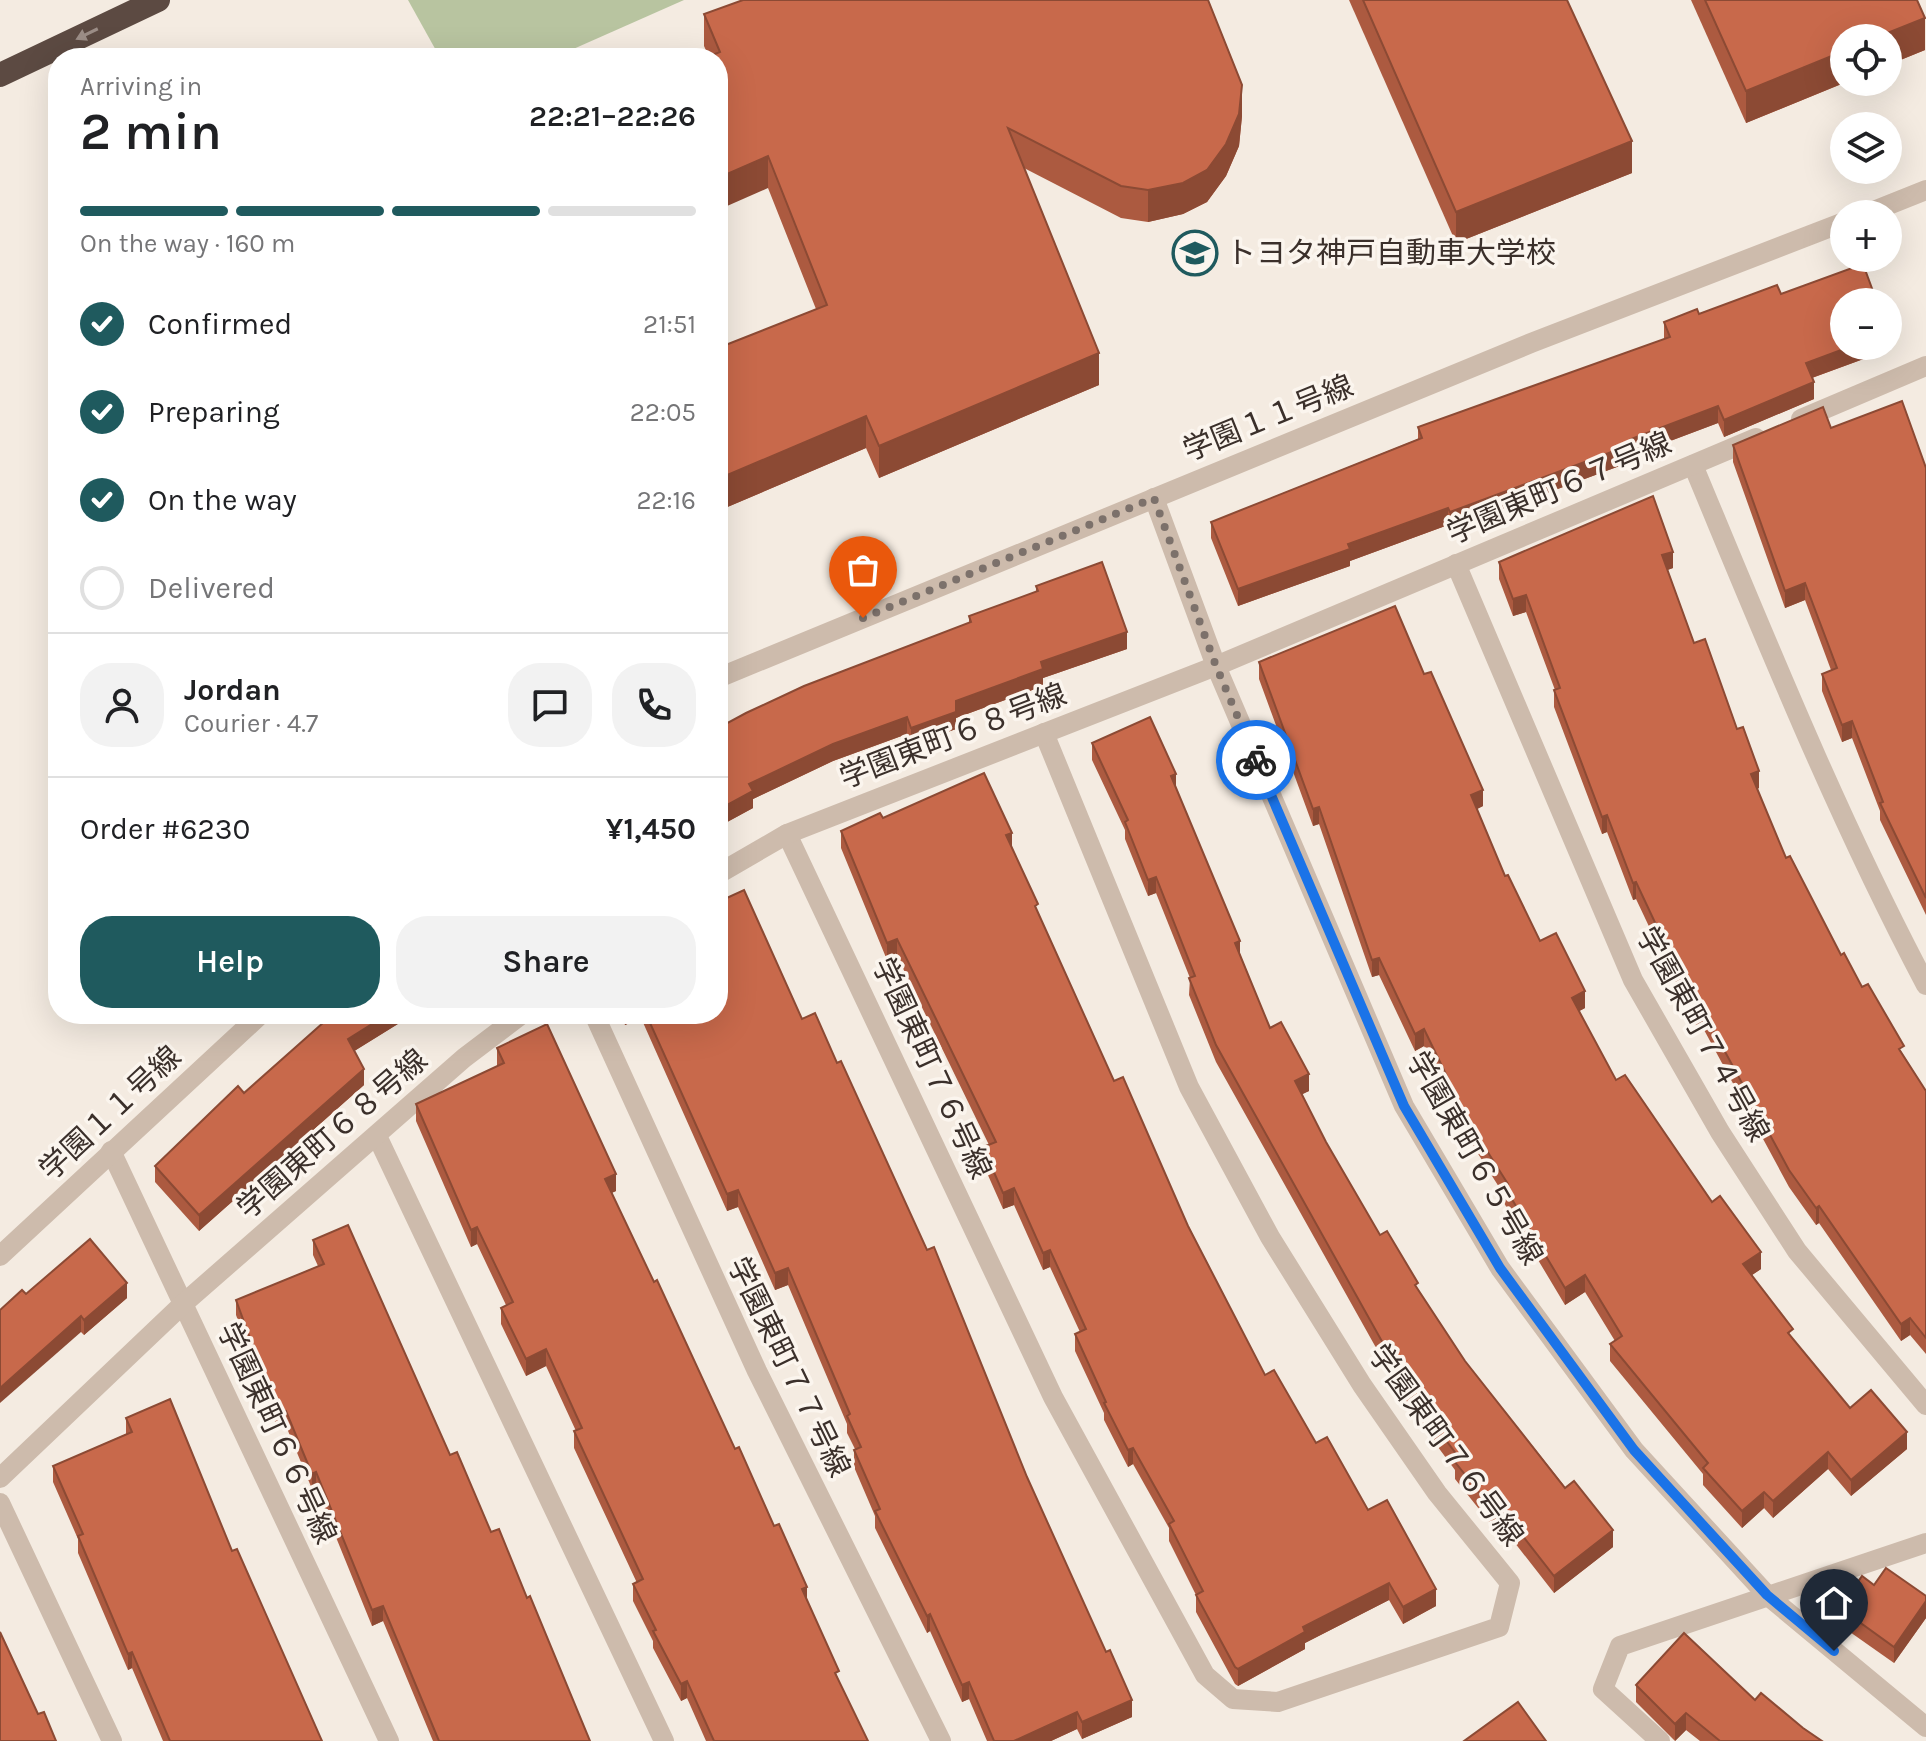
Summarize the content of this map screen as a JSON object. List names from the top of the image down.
{
  "streets": {
    "street": [
      "学園１１号線",
      "学園東町６７号線",
      "学園東町６８号線",
      "学園東町７４号線",
      "学園東町７６号線",
      "学園東町６５号線",
      "学園東町７７号線",
      "学園東町６６号線"
    ]
  },
  "crossings": [
    ["学園１１号線", "学園東町６５号線"],
    ["学園１１号線", "学園東町６６号線"],
    ["学園東町６７号線", "学園東町６８号線"],
    ["学園東町６７号線", "学園東町７４号線"],
    ["学園東町６７号線", "学園東町６５号線"],
    ["学園東町６８号線", "学園東町７６号線"],
    ["学園東町６８号線", "学園東町６５号線"],
    ["学園東町６８号線", "学園東町６６号線"]
  ],
  "places": {
    "school or university": ["トヨタ神戸自動車大学校"]
  },
  "page": {
    "map_buttons": ["+", "−"],
    "heading": ["2 min", "Arriving in", "22:21–22:26"],
    "panel": [
      "Jordan",
      "Courier · 4.7",
      "Order #6230",
      "¥1,450"
    ],
    "bar": "On the way · 160 m",
    "list": [
      ["Confirmed", "21:51"],
      ["Preparing", "22:05"],
      ["On the way", "22:16"],
      "Delivered"
    ],
    "buttons": ["Help", "Share"]
  }
}
